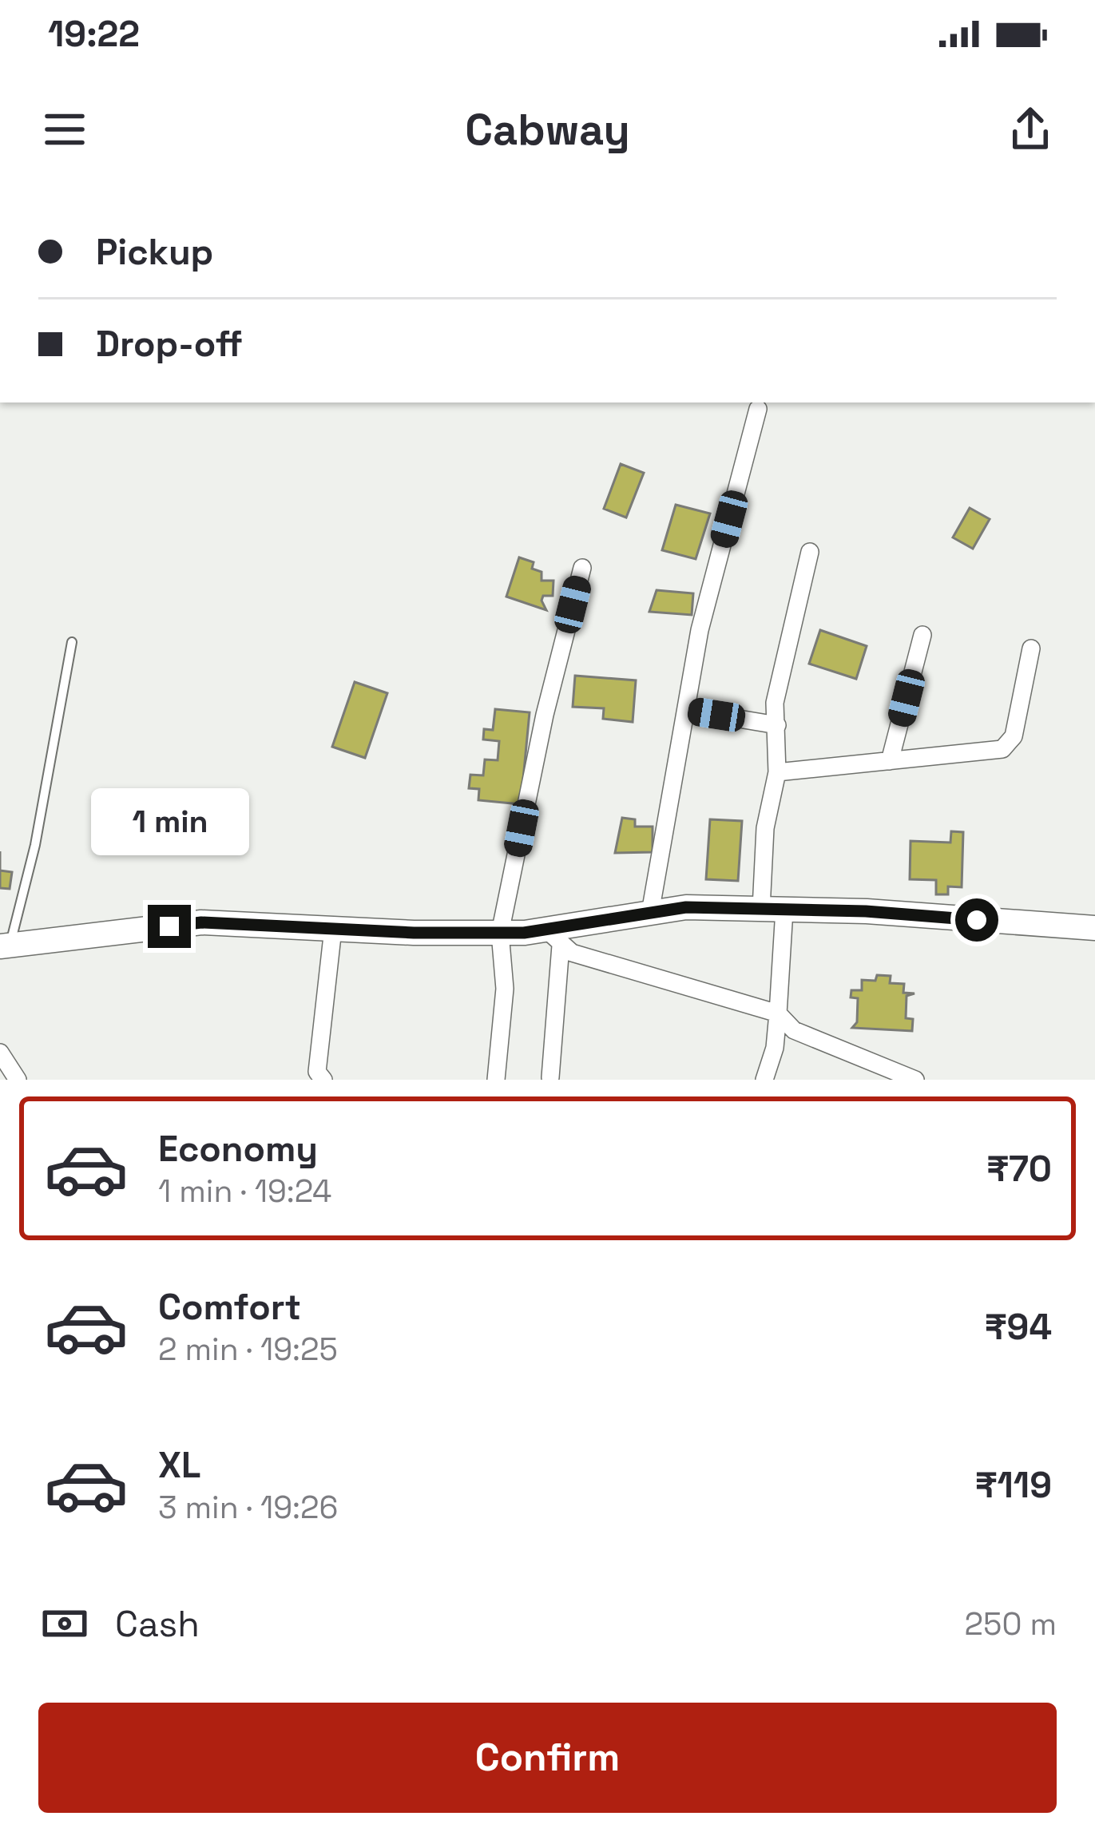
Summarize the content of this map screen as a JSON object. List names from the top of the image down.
{
  "page": {
    "status": "19:22",
    "header": "Cabway",
    "banner": ["Pickup", "Drop-off"],
    "bubble": "1 min",
    "list": [
      {
        "name": "Economy",
        "note": "1 min · 19:24",
        "value": "₹70"
      },
      {
        "name": "Comfort",
        "note": "2 min · 19:25",
        "value": "₹94"
      },
      {
        "name": "XL",
        "note": "3 min · 19:26",
        "value": "₹119"
      }
    ],
    "pay": ["Cash", "250 m"],
    "buttons": "Confirm"
  }
}
